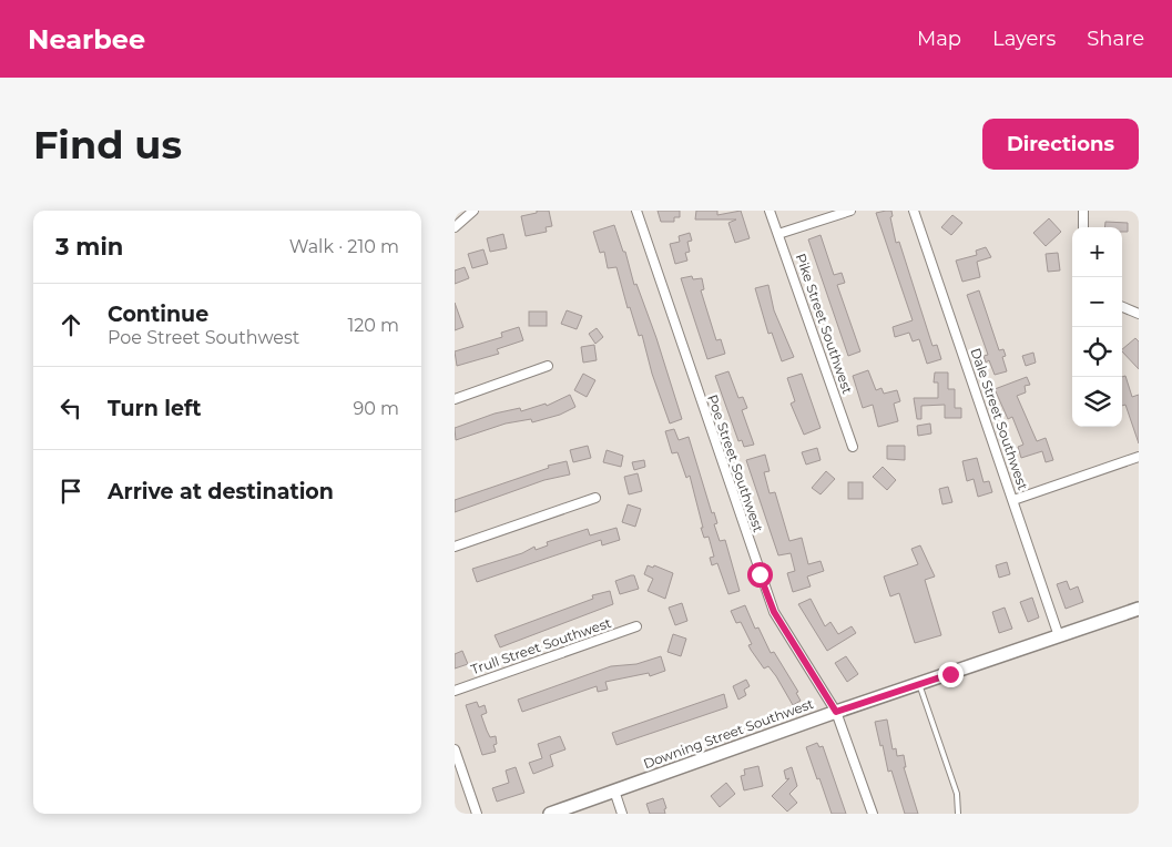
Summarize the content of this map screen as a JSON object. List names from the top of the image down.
{
  "streets": {
    "street": [
      "Pike Street Southwest",
      "Dale Street Southwest",
      "Poe Street Southwest",
      "Trull Street Southwest",
      "Downing Street Southwest"
    ]
  },
  "crossings": [
    ["Dale Street Southwest", "Downing Street Southwest"],
    ["Poe Street Southwest", "Downing Street Southwest"]
  ],
  "page": {
    "header": "Nearbee",
    "nav": ["Map", "Layers", "Share"],
    "buttons": "Directions",
    "title": "Find us",
    "heading": ["3 min", "Walk · 210 m"],
    "map_buttons": ["+", "−"],
    "list": [
      ["Continue", "Poe Street Southwest", "120 m"],
      ["Turn left", "90 m"],
      "Arrive at destination"
    ]
  }
}
